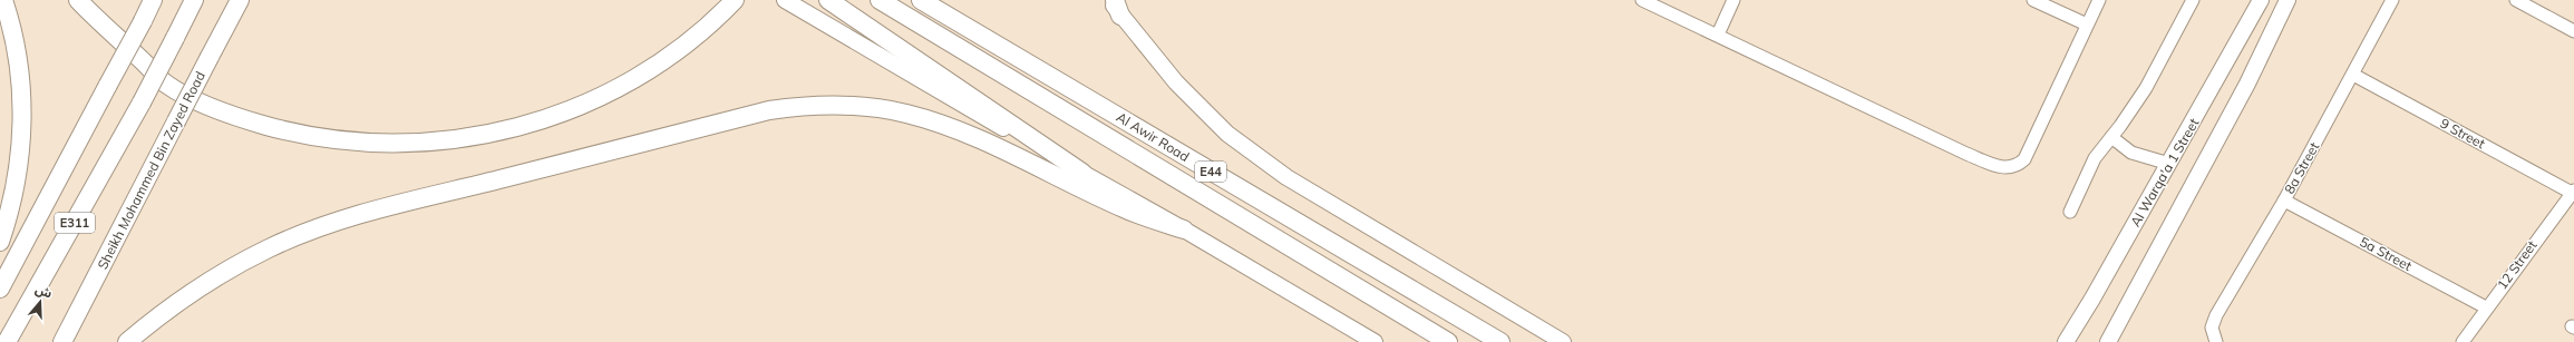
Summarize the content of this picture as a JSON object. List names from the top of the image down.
{
  "streets": {
    "highway": [
      "Al Awir Road",
      "Sheikh Mohammed Bin Zayed Road",
      "E44",
      "E311"
    ],
    "main road": ["Al Warqa'a 1 Street"],
    "street": [
      "9 Street",
      "8a Street",
      "5a Street",
      "12 Street"
    ]
  },
  "crossings": [
    ["9 Street", "8a Street"],
    ["9 Street", "12 Street"],
    ["8a Street", "5a Street"],
    ["5a Street", "12 Street"]
  ],
  "north": "top"
}
